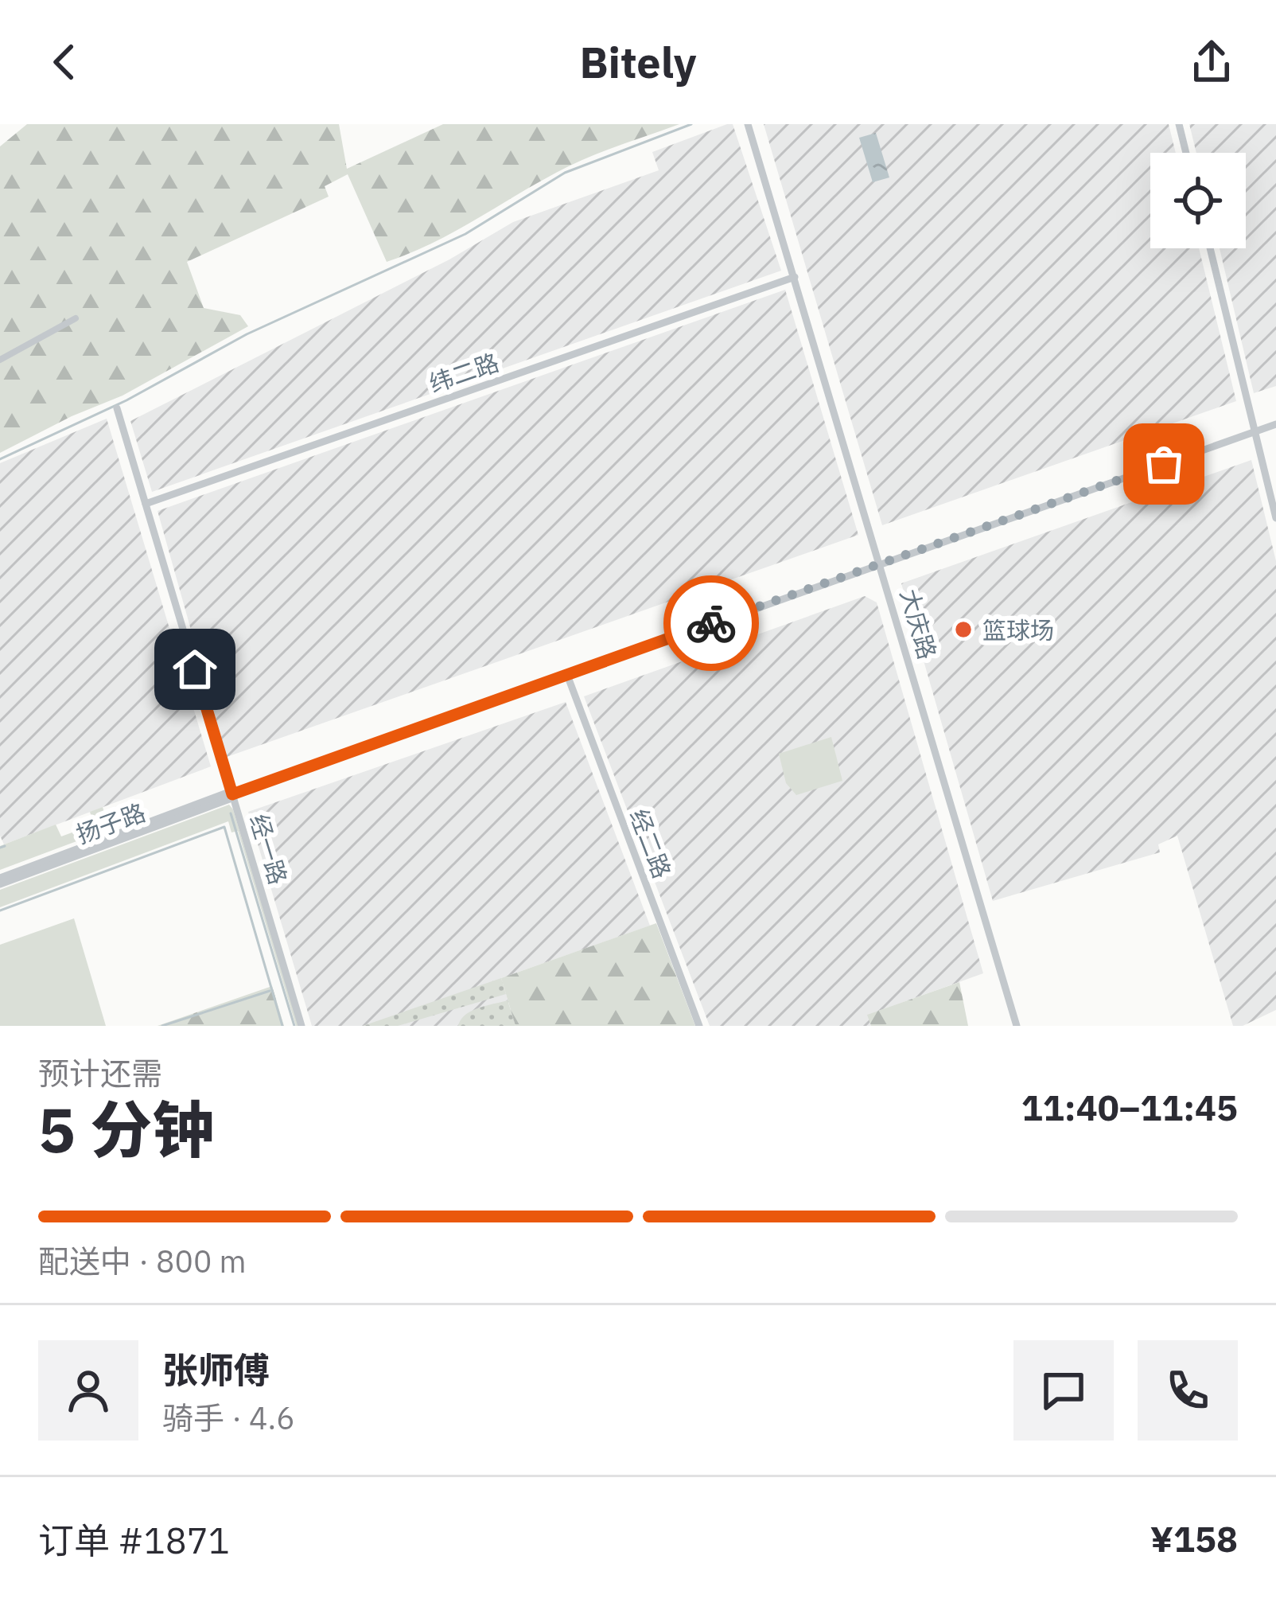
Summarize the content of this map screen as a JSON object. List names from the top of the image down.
{
  "streets": {
    "street": [
      "纬二路",
      "大庆路",
      "扬子路",
      "经二路",
      "经一路"
    ]
  },
  "crossings": [
    ["纬二路", "大庆路"],
    ["纬二路", "经一路"],
    ["大庆路", "扬子路"],
    ["扬子路", "经二路"],
    ["扬子路", "经一路"]
  ],
  "places": ["篮球场"],
  "page": {
    "header": "Bitely",
    "heading": ["5 分钟", "预计还需", "11:40–11:45"],
    "panel": [
      "张师傅",
      "骑手 · 4.6",
      "订单 #1871",
      "¥158"
    ],
    "bar": "配送中 · 800 m"
  }
}
